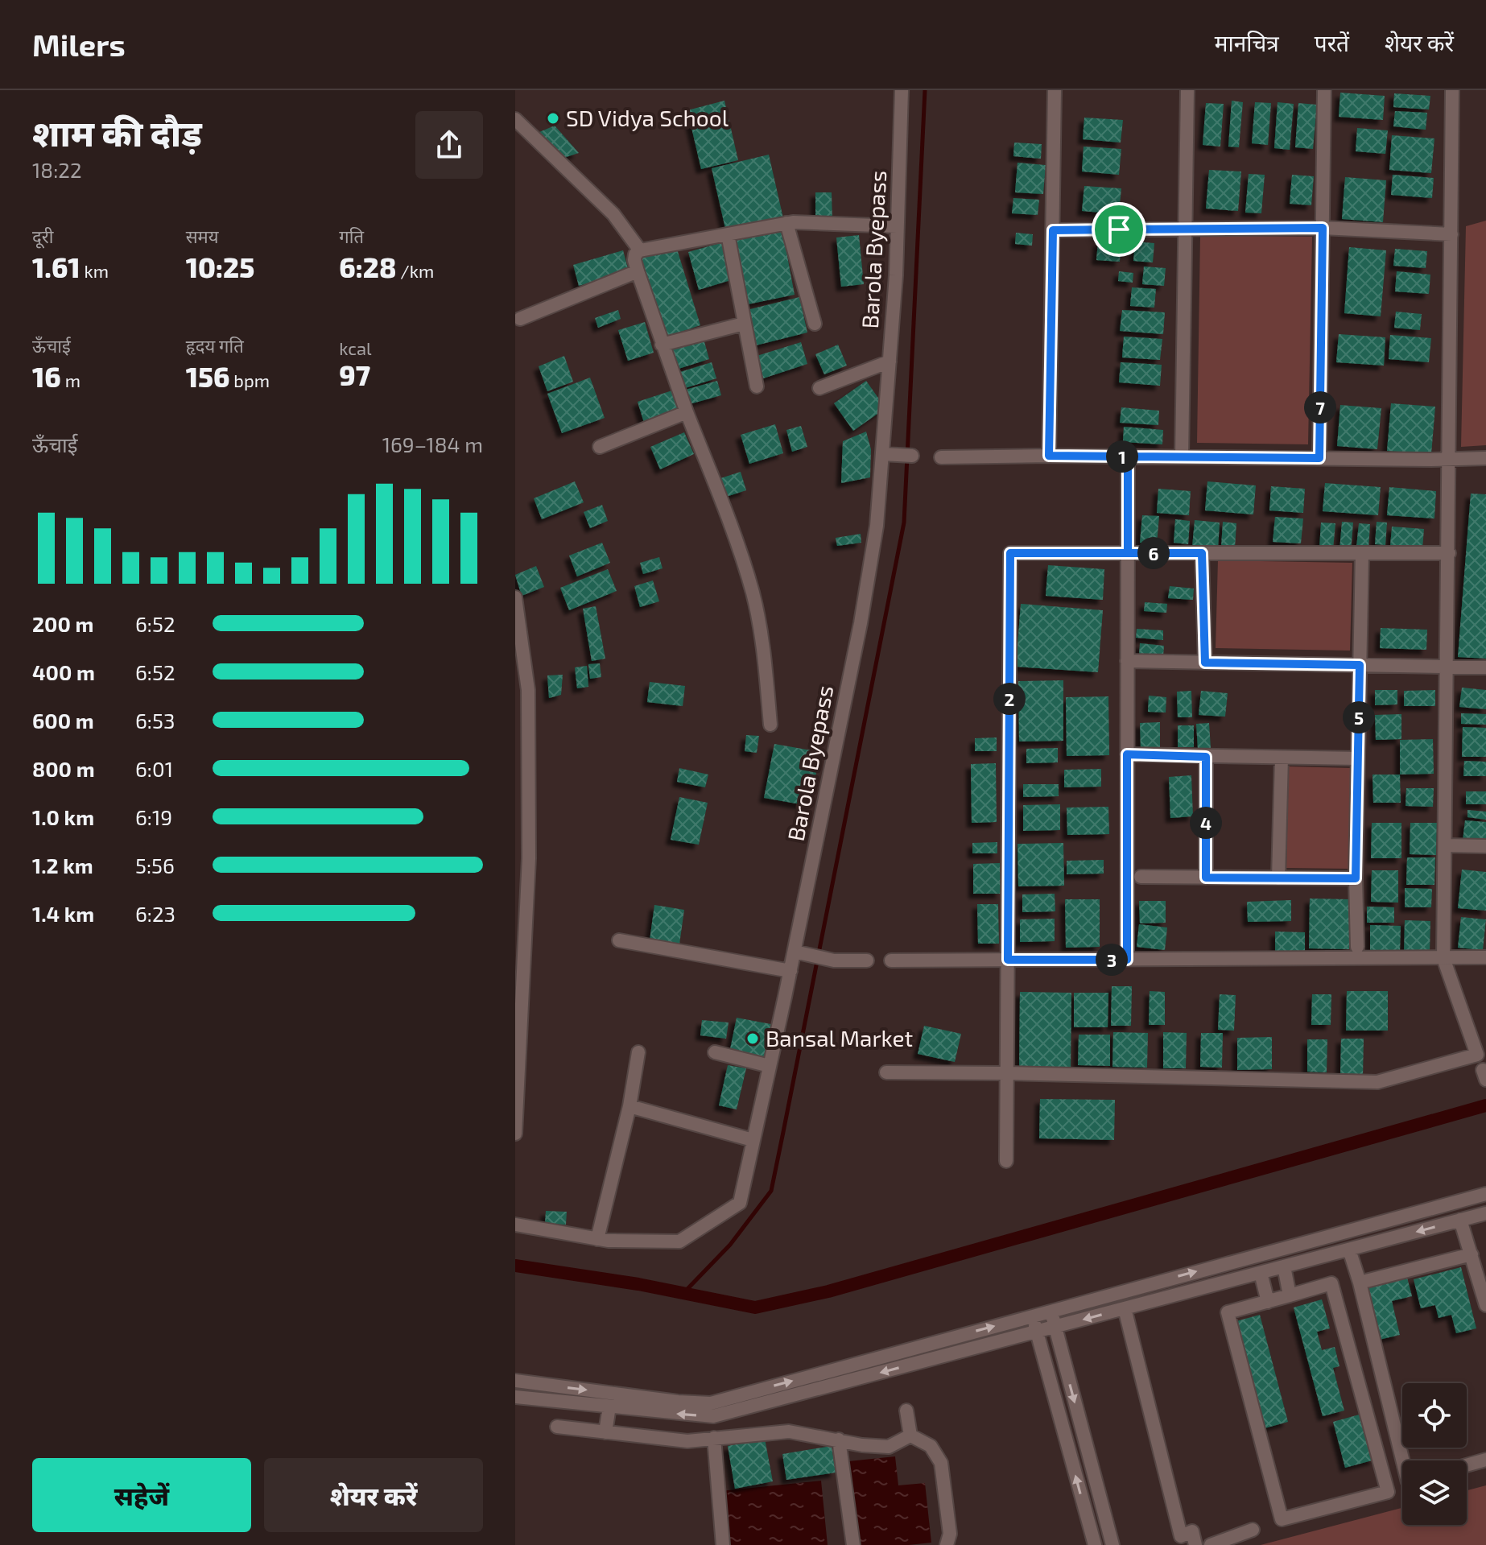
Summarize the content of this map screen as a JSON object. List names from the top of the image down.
{
  "streets": {
    "street": ["Barola Byepass"]
  },
  "places": ["SD Vidya School", "Bansal Market"],
  "page": {
    "header": "Milers",
    "nav": ["मानचित्र", "परतें", "शेयर करें"],
    "heading": ["शाम की दौड़", "18:22"],
    "stats": [
      ["दूरी", "1.61 km"],
      ["समय", "10:25"],
      ["गति", "6:28 /km"],
      ["ऊँचाई", "16 m"],
      ["हृदय गति", "156 bpm"],
      ["kcal", "97"]
    ],
    "pins": [
      "7",
      "1",
      "6",
      "2",
      "5",
      "4",
      "3"
    ],
    "chart": ["ऊँचाई", "169–184 m"],
    "list": [
      {
        "name": "200 m",
        "note": "6:52"
      },
      {
        "name": "400 m",
        "note": "6:52"
      },
      {
        "name": "600 m",
        "note": "6:53"
      },
      {
        "name": "800 m",
        "note": "6:01"
      },
      {
        "name": "1.0 km",
        "note": "6:19"
      },
      {
        "name": "1.2 km",
        "note": "5:56"
      },
      {
        "name": "1.4 km",
        "note": "6:23"
      }
    ],
    "buttons": ["सहेजें", "शेयर करें"]
  }
}
